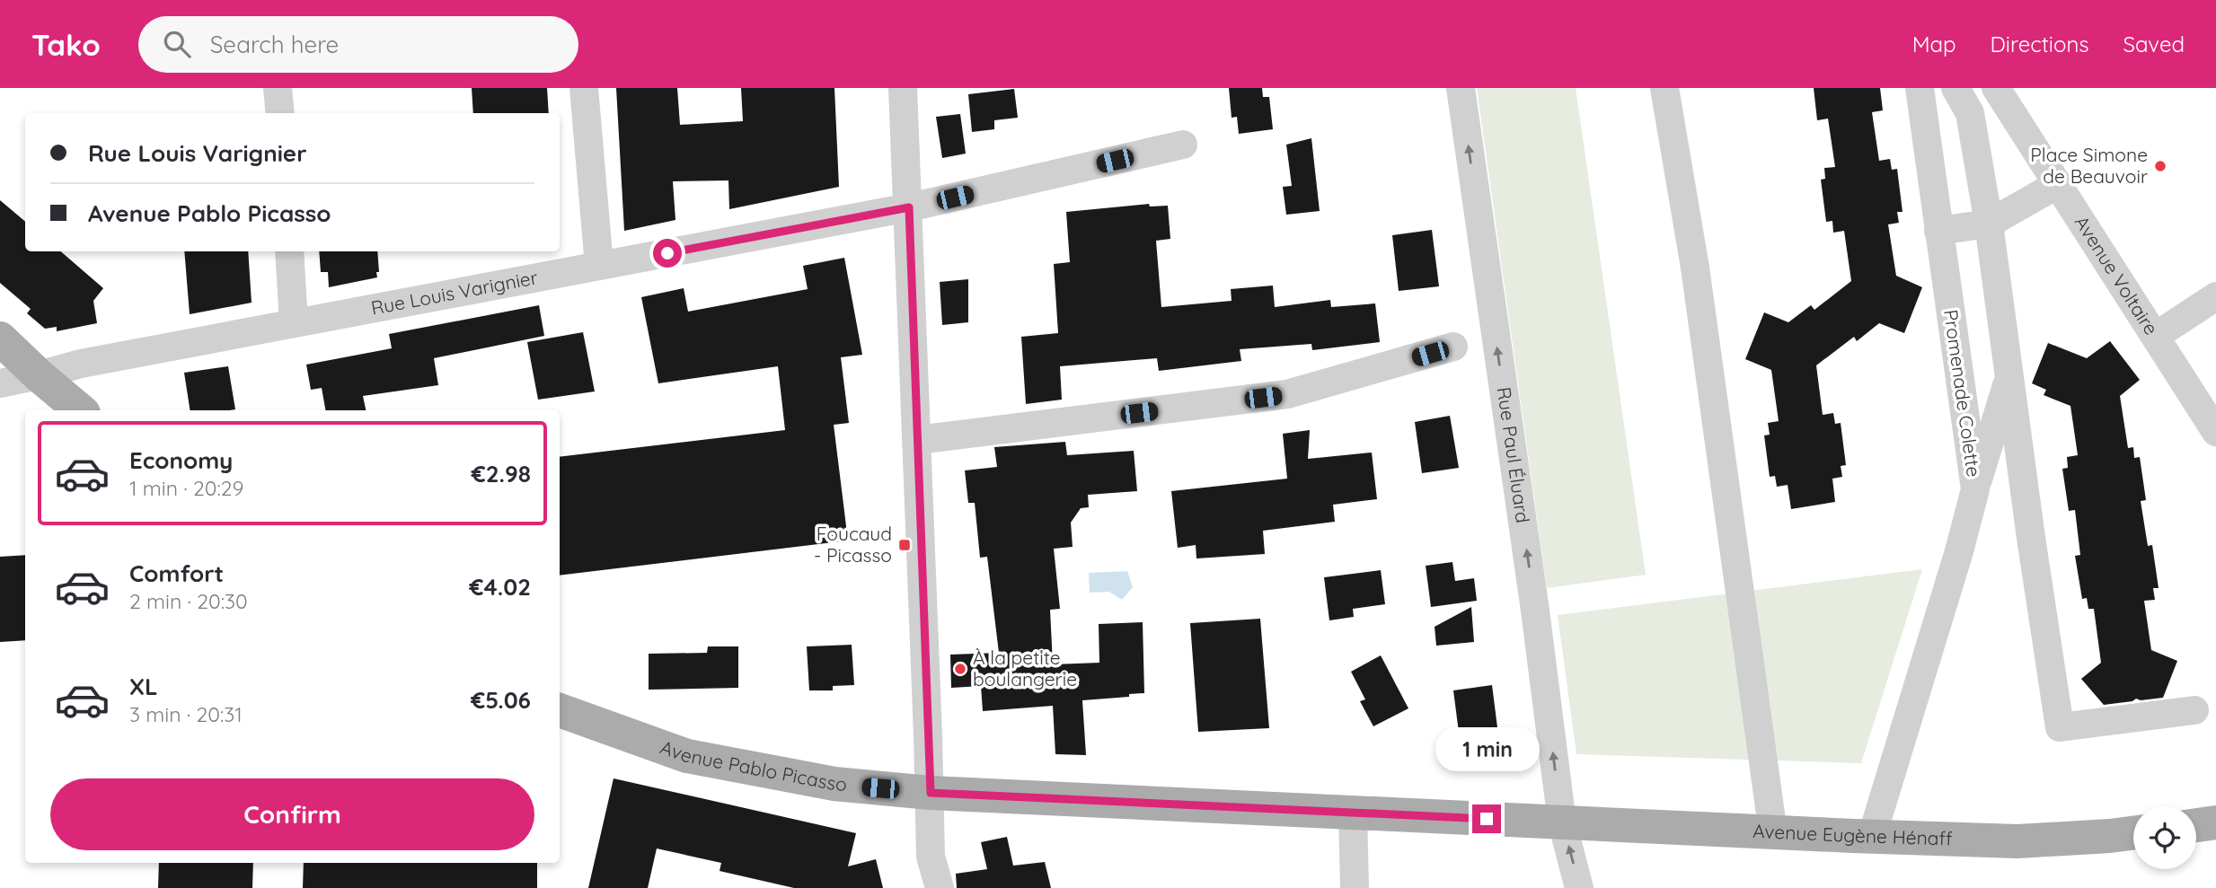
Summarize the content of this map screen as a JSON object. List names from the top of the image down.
{
  "streets": {
    "main road": ["Avenue Pablo Picasso", "Avenue Eugène Hénaff"],
    "street": [
      "Avenue Voltaire",
      "Rue Louis Varignier",
      "Promenade Colette",
      "Rue Paul Éluard"
    ]
  },
  "crossings": [
    ["Promenade Colette", "Avenue Eugène Hénaff"],
    ["Rue Paul Éluard", "Avenue Pablo Picasso"],
    ["Rue Paul Éluard", "Avenue Eugène Hénaff"],
    ["Avenue Pablo Picasso", "Avenue Eugène Hénaff"]
  ],
  "places": {
    "other": ["Place Simone de Beauvoir", "À la petite boulangerie"],
    "transit": ["Foucaud - Picasso"]
  },
  "page": {
    "header": "Tako",
    "search": "Search here",
    "nav": ["Map", "Directions", "Saved"],
    "banner": ["Rue Louis Varignier", "Avenue Pablo Picasso"],
    "list": [
      {
        "name": "Economy",
        "note": "1 min · 20:29",
        "value": "€2.98"
      },
      {
        "name": "Comfort",
        "note": "2 min · 20:30",
        "value": "€4.02"
      },
      {
        "name": "XL",
        "note": "3 min · 20:31",
        "value": "€5.06"
      }
    ],
    "bubble": "1 min",
    "buttons": "Confirm"
  }
}
